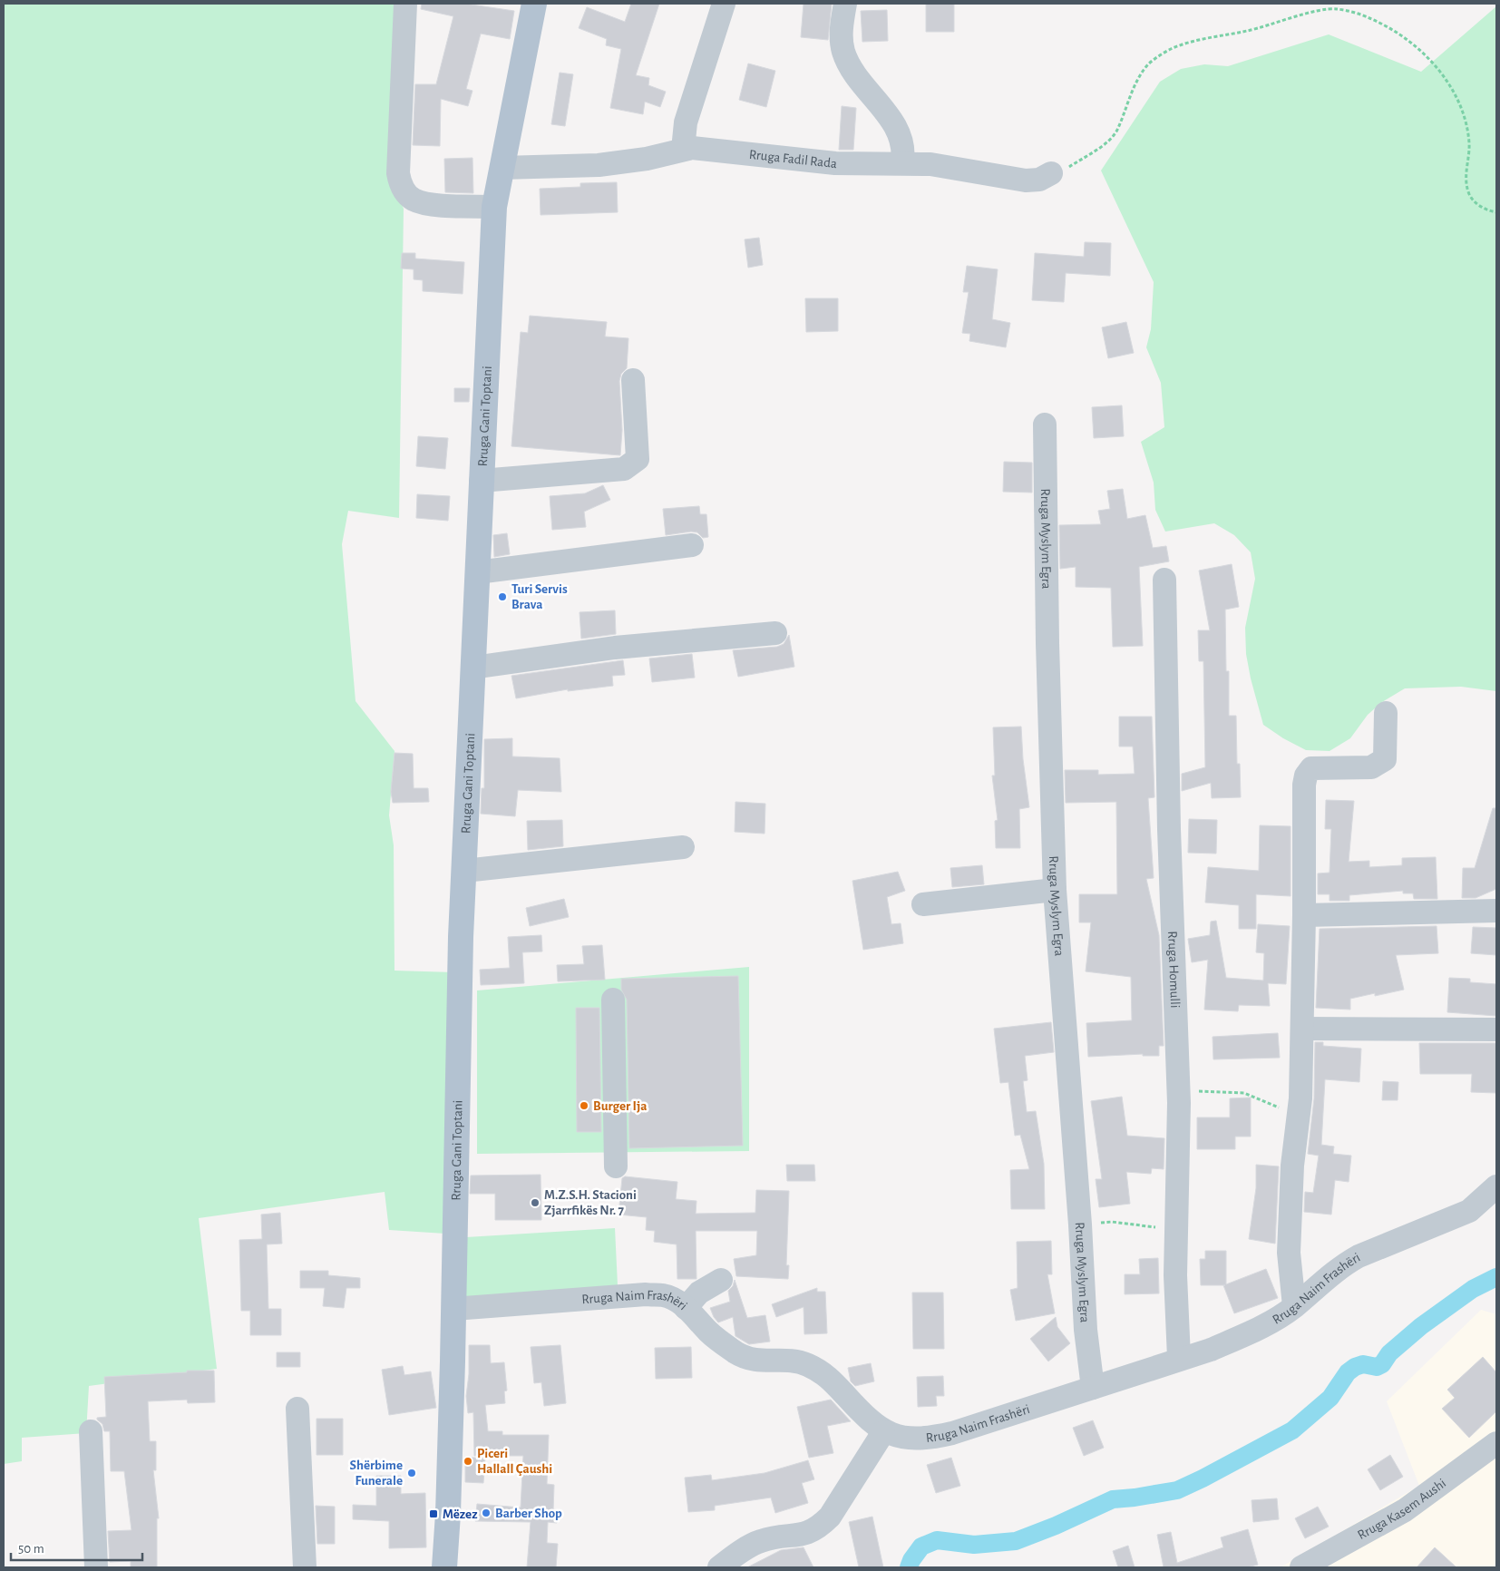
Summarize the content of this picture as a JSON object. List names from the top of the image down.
{
  "streets": {
    "main road": ["Rruga Gani Toptani"],
    "street": [
      "Rruga Fadil Rada",
      "Rruga Myslym Egra",
      "Rruga Homulli",
      "Rruga Naim Frashëri",
      "Rruga Kasem Aushi"
    ]
  },
  "crossings": [
    ["Rruga Fadil Rada", "Rruga Gani Toptani"],
    ["Rruga Gani Toptani", "Rruga Naim Frashëri"],
    ["Rruga Myslym Egra", "Rruga Naim Frashëri"],
    ["Rruga Homulli", "Rruga Naim Frashëri"]
  ],
  "places": {
    "other": [
      "Turi Servis Brava",
      "Burger Ija",
      "M.Z.S.H. Stacioni Zjarrfikës Nr. 7",
      "Piceri Hallall Çaushi",
      "Shërbime Funerale",
      "Barber Shop"
    ],
    "transit": ["Mëzez"]
  },
  "scale_bar": "50 m"
}
